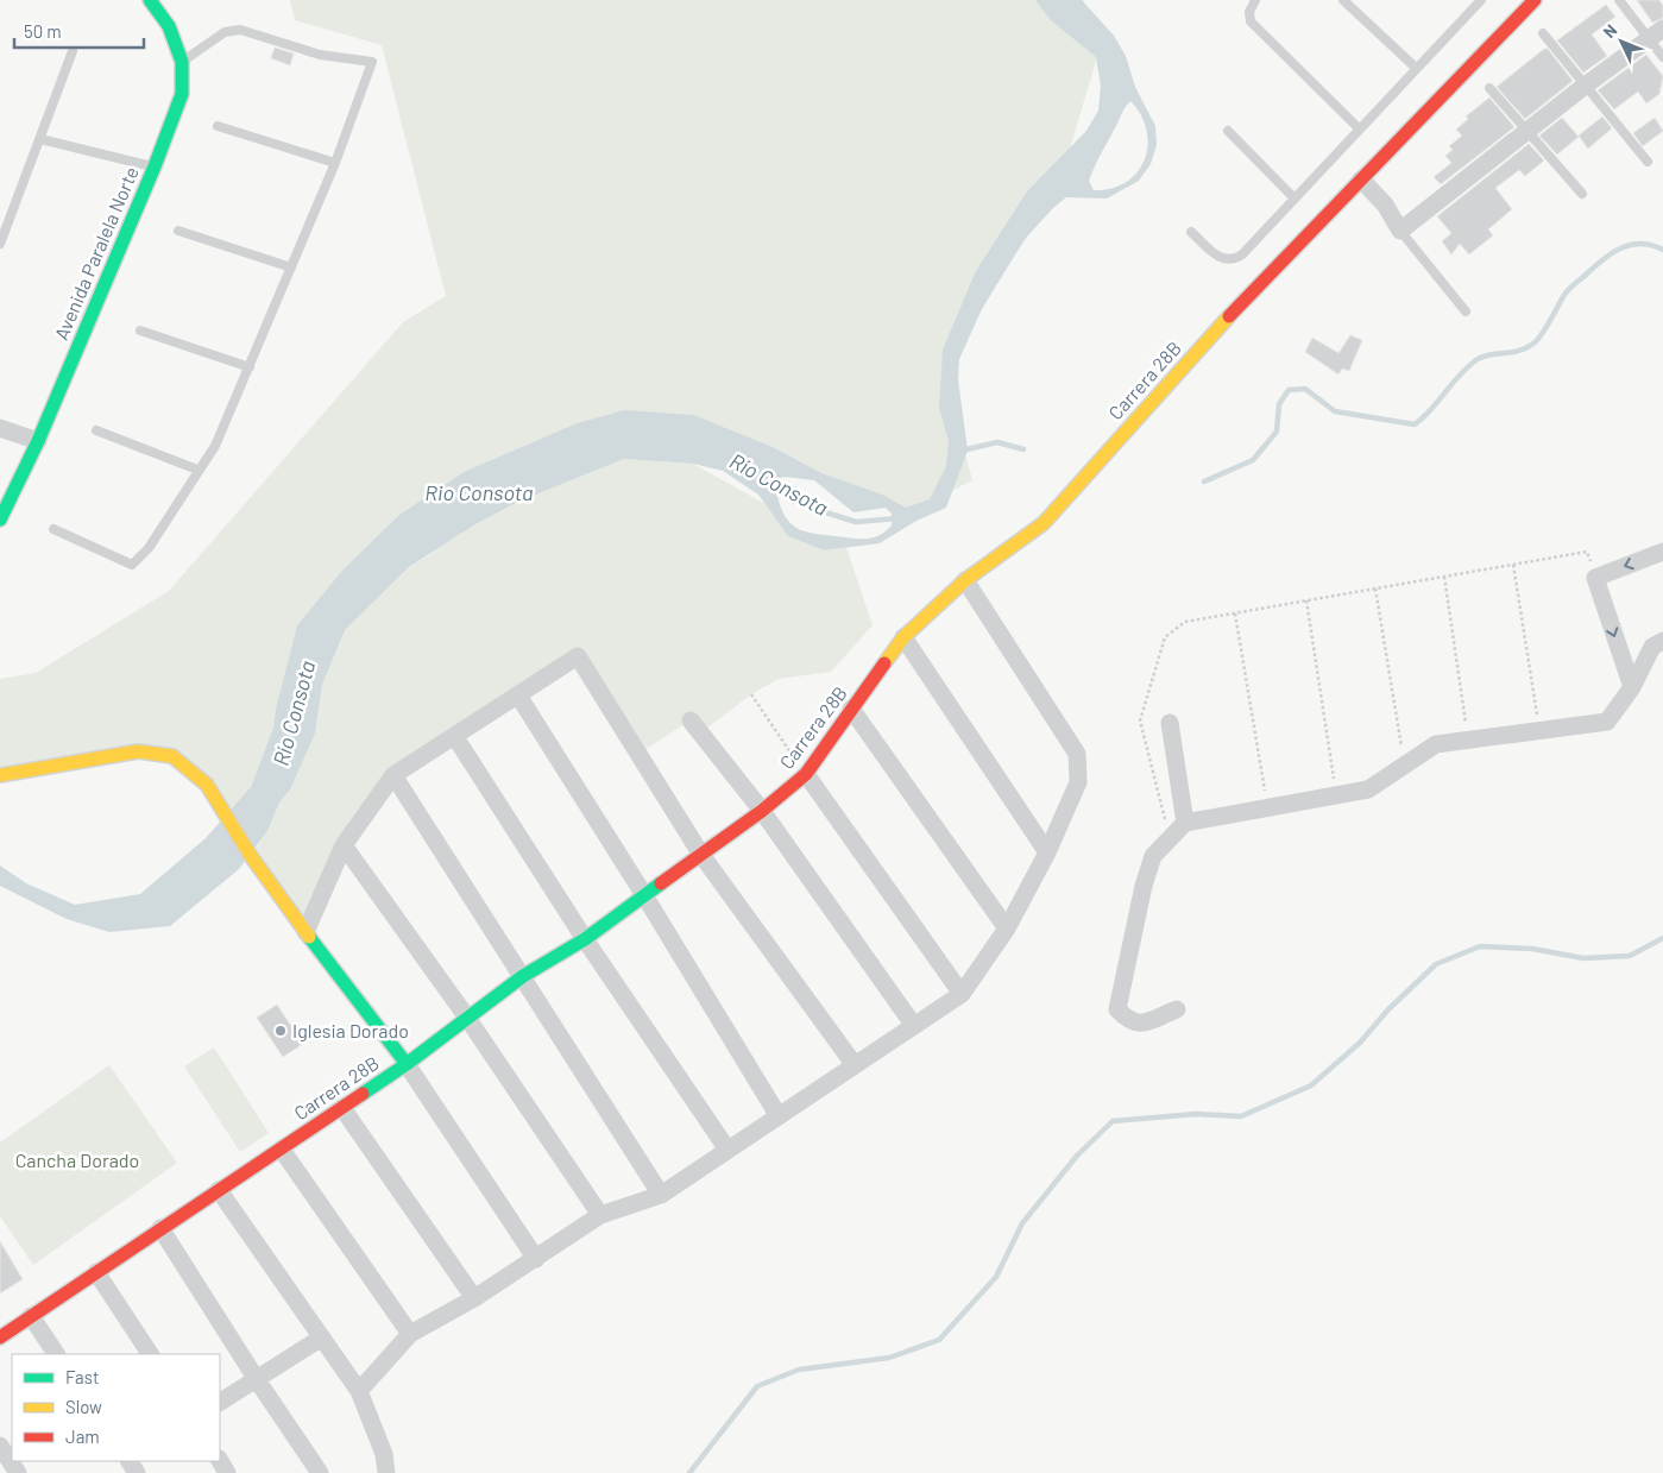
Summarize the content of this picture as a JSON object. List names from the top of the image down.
{
  "streets": {
    "street": ["Avenida Paralela Norte", "Carrera 28B"]
  },
  "water": ["Río Consota", "Rio Consota"],
  "parks": ["Cancha Dorado"],
  "places": ["Iglesia Dorado"],
  "legend": ["Fast", "Slow", "Jam"],
  "scale_bar": "50 m",
  "north": "top left"
}
